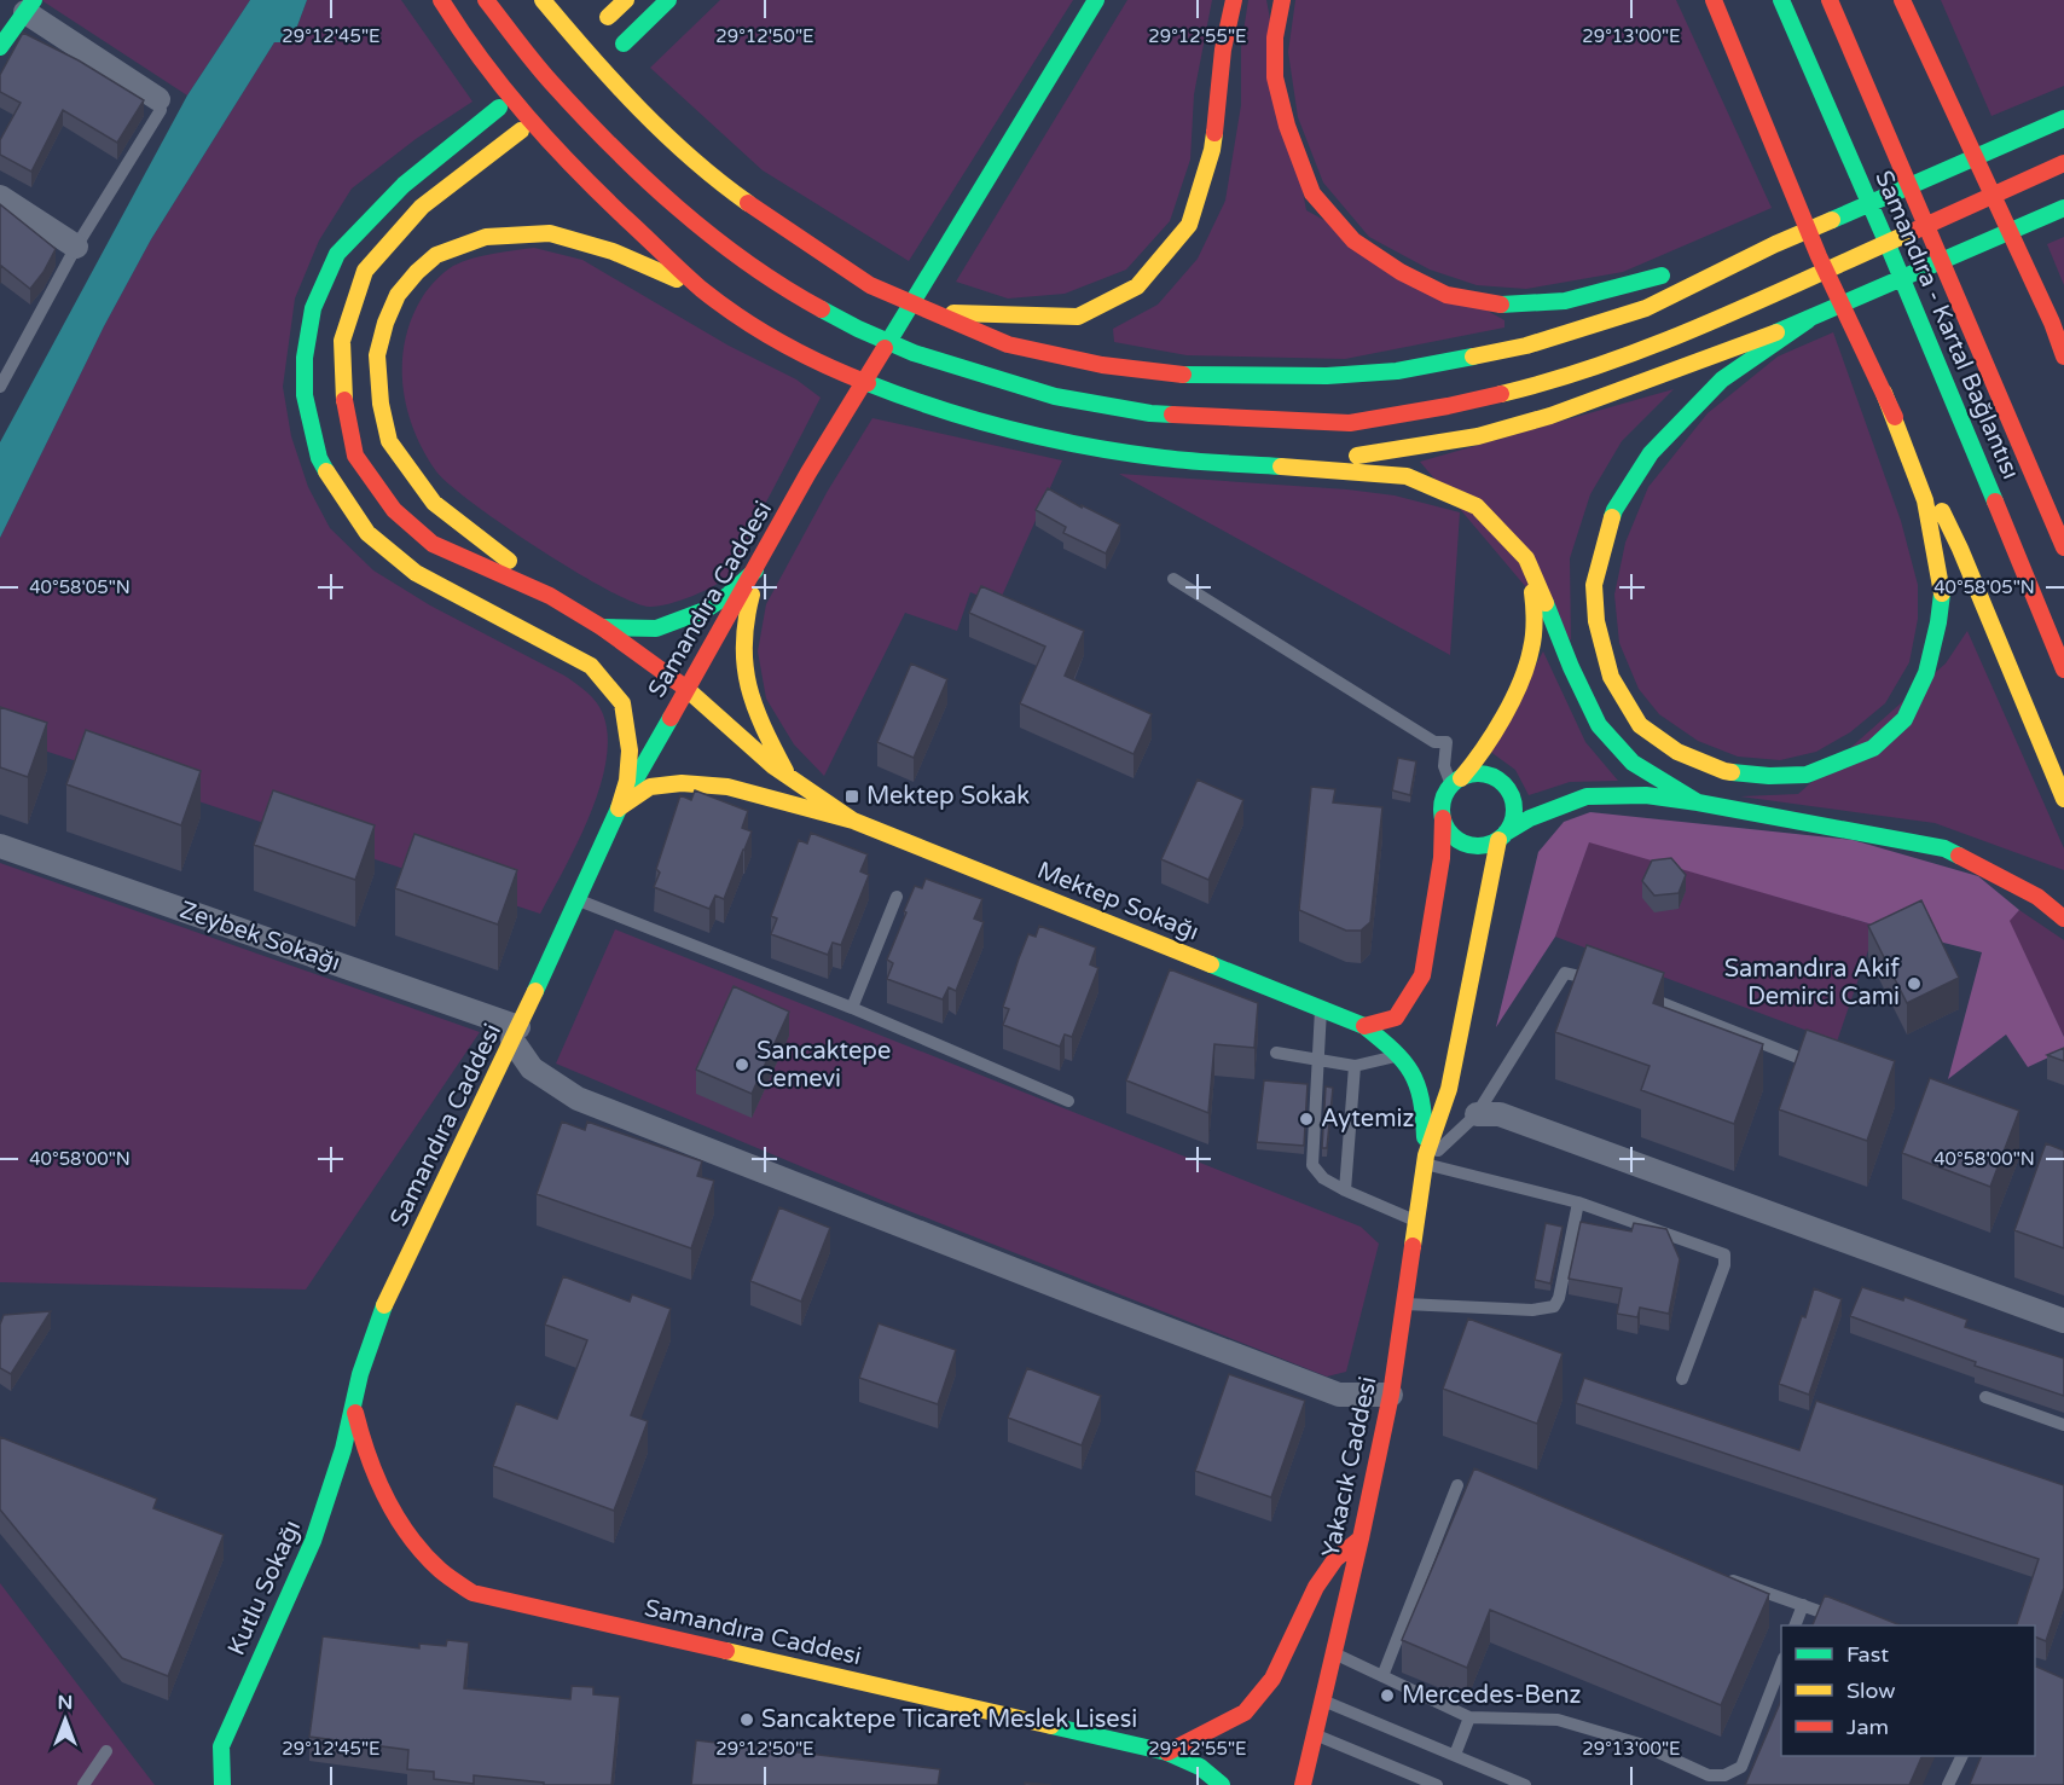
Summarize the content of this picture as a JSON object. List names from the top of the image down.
{
  "streets": {
    "main road": [
      "Samandıra - Kartal Bağlantısı",
      "Samandıra Caddesi",
      "Mektep Sokağı",
      "Yakacık Caddesi",
      "Kutlu Sokağı"
    ],
    "street": ["Zeybek Sokağı"]
  },
  "crossings": [
    ["Samandıra Caddesi", "Zeybek Sokağı"],
    ["Samandıra Caddesi", "Kutlu Sokağı"],
    ["Mektep Sokağı", "Yakacık Caddesi"]
  ],
  "places": {
    "transit": ["Mektep Sokak"],
    "other": [
      "Samandıra Akif Demirci Cami",
      "Sancaktepe Cemevi",
      "Aytemiz",
      "Mercedes-Benz",
      "Sancaktepe Ticaret Meslek Lisesi"
    ]
  },
  "legend": ["Fast", "Slow", "Jam"],
  "north": "top",
  "coordinates": [
    "29°12'45\"E",
    "29°12'50\"E",
    "29°12'55\"E",
    "29°13'00\"E",
    "40°58'05\"N",
    "40°58'00\"N"
  ]
}
